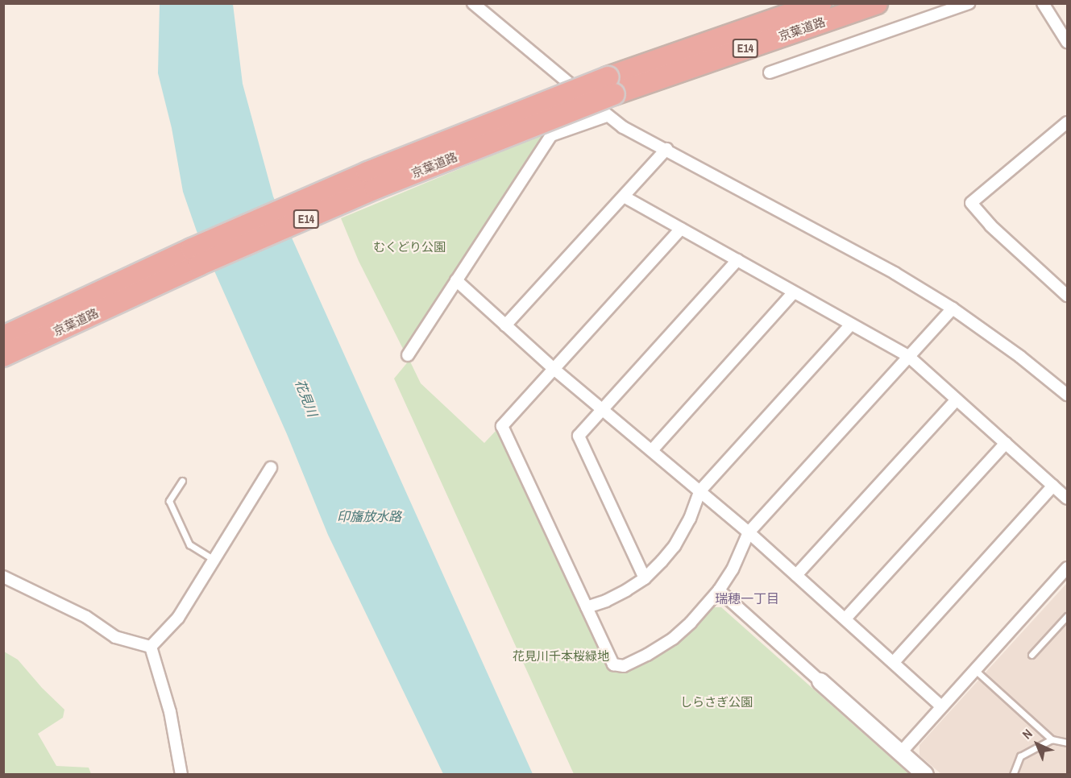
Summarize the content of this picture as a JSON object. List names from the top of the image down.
{
  "streets": {
    "highway": ["京葉道路", "E14"]
  },
  "districts": ["瑞穂一丁目"],
  "water": ["花見川", "印旛放水路"],
  "parks": ["むくどり公園", "花見川千本桜緑地", "しらさぎ公園"],
  "north": "top left"
}
